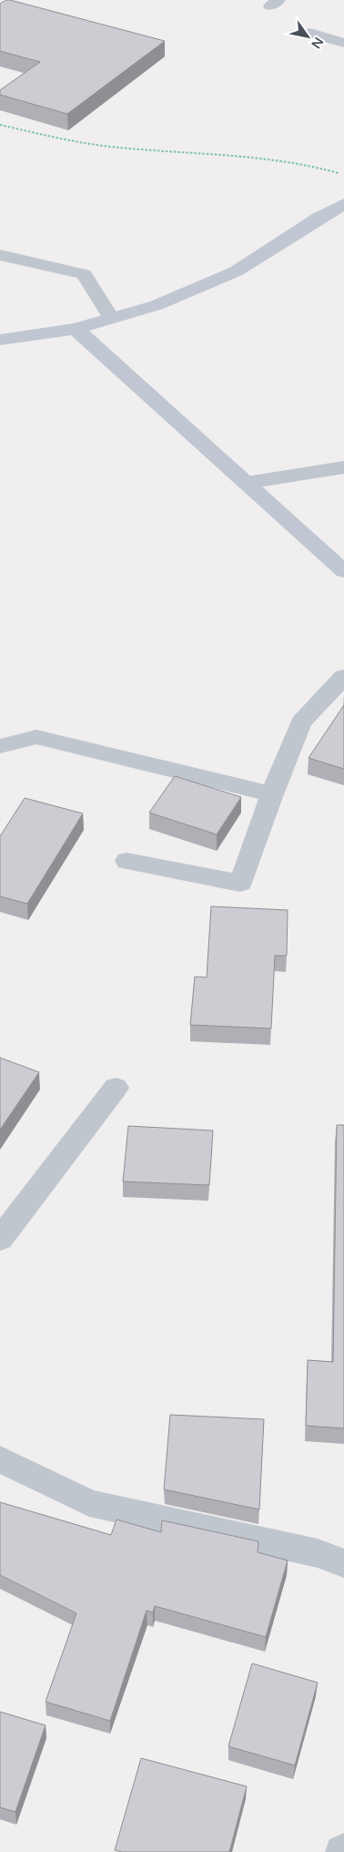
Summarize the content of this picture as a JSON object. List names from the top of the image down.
{
  "north": "bottom right"
}
